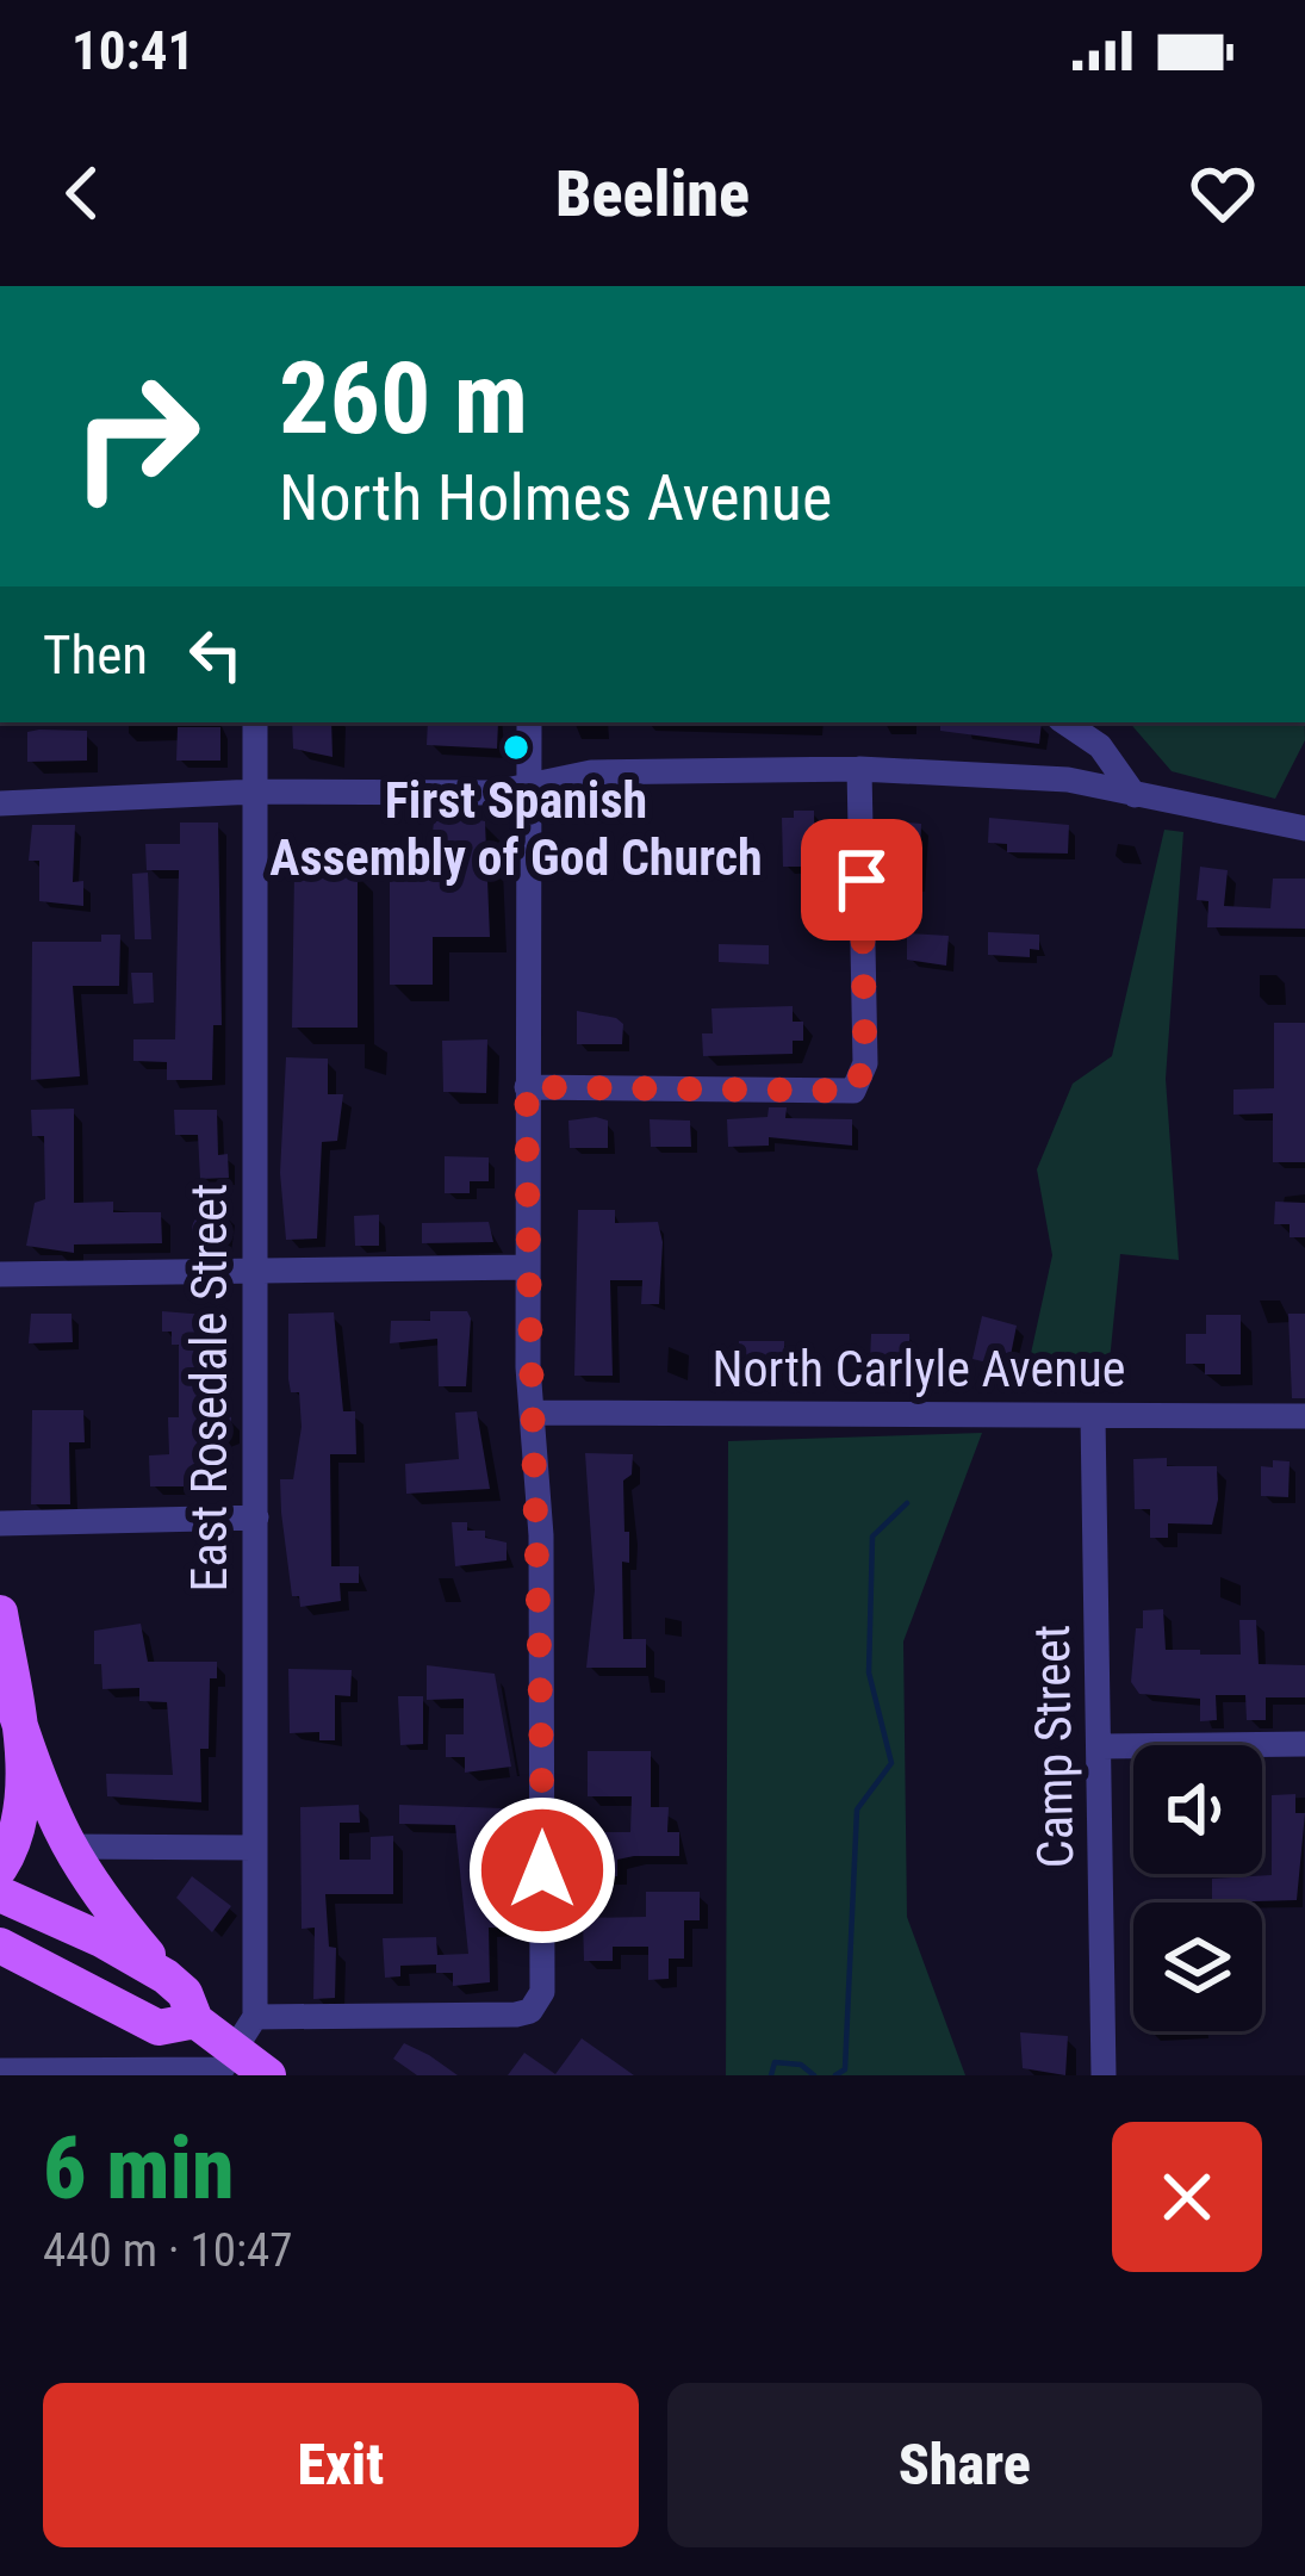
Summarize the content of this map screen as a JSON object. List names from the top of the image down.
{
  "streets": {
    "street": ["North Carlyle Avenue", "East Rosedale Street", "Camp Street"]
  },
  "crossings": [
    ["North Carlyle Avenue", "Camp Street"]
  ],
  "places": ["First Spanish Assembly of God Church"],
  "page": {
    "status": "10:41",
    "header": "Beeline",
    "turn": ["260 m", "North Holmes Avenue"],
    "then": "Then",
    "heading": ["6 min", "440 m · 10:47"],
    "buttons": ["Exit", "Share"]
  }
}
